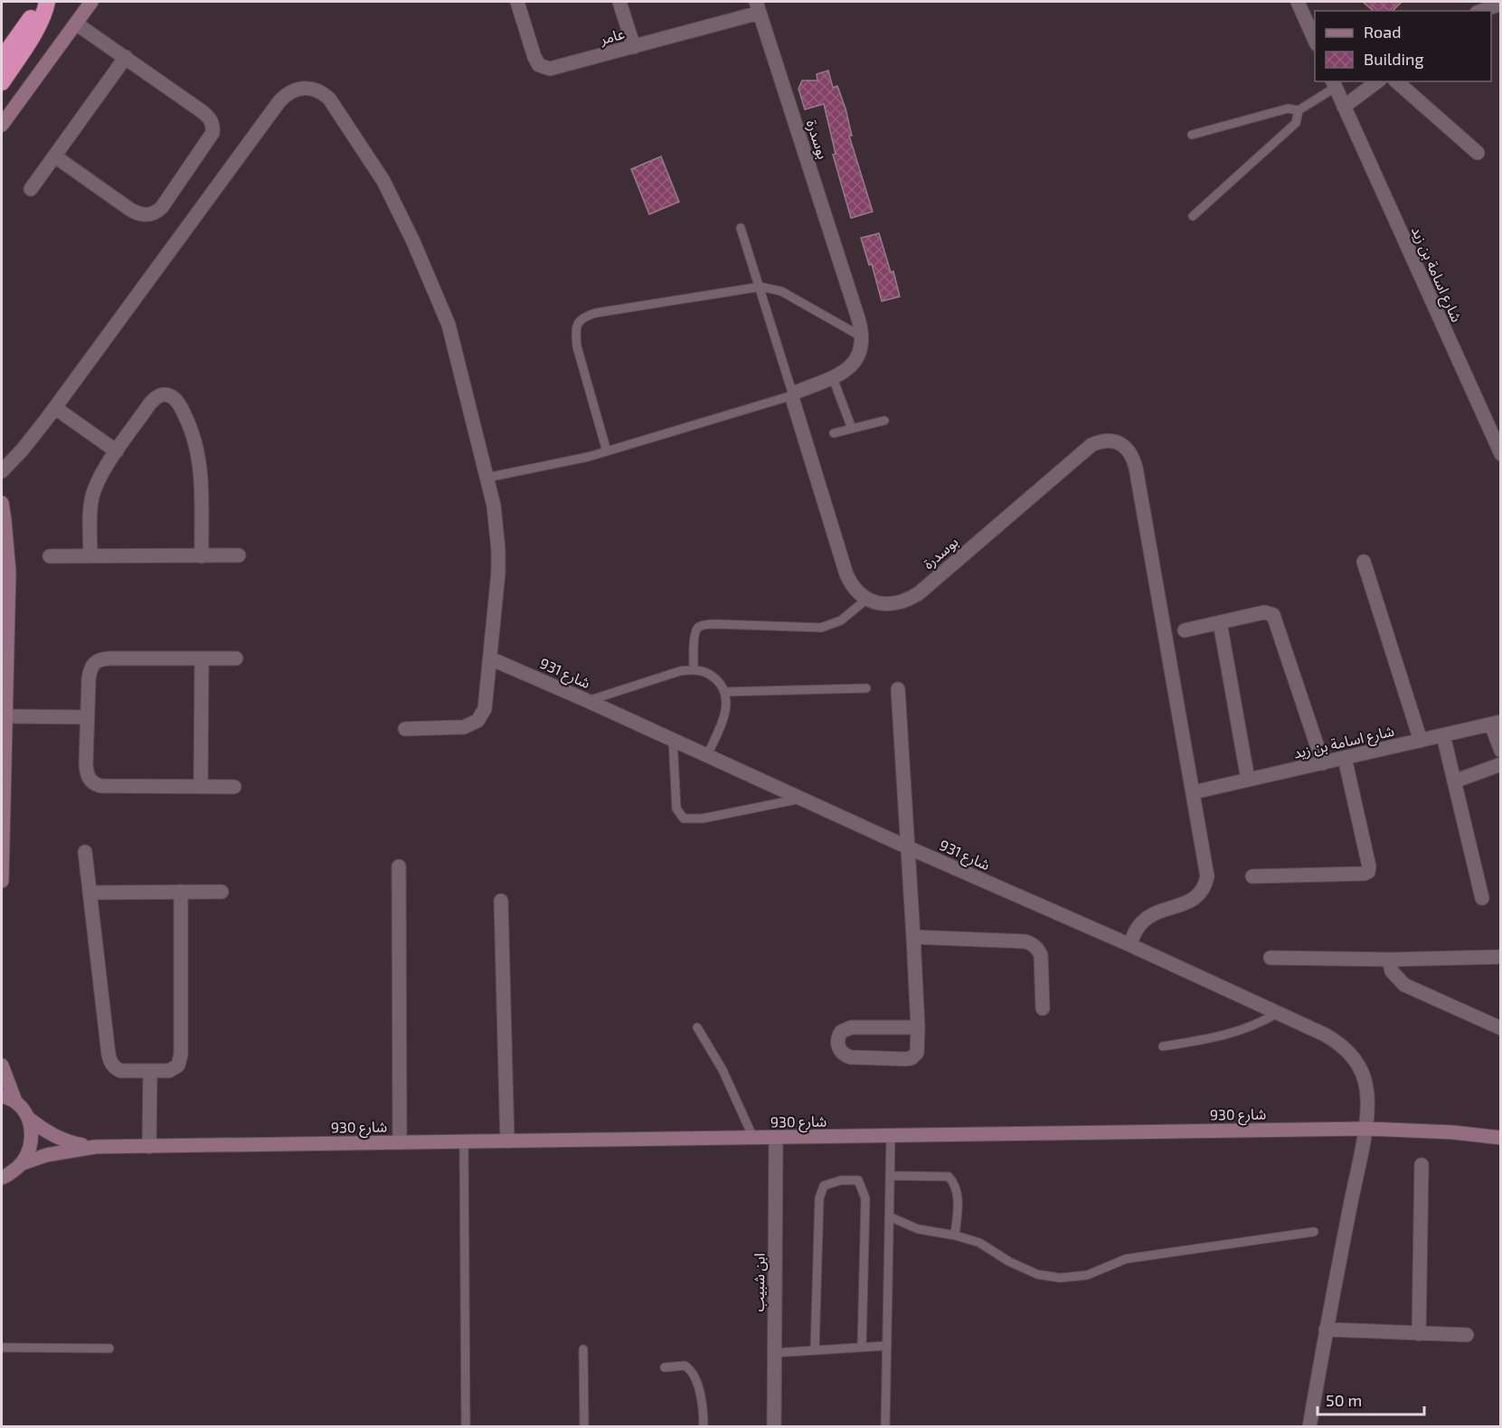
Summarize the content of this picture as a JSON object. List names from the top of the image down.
{
  "streets": {
    "street": [
      "عامر",
      "بوسدرة",
      "شارع اسامة بن زيد",
      "شارع 931",
      "شارع 930",
      "ابن شبيب"
    ]
  },
  "crossings": [
    ["عامر", "بوسدرة"],
    ["بوسدرة", "شارع اسامة بن زيد"],
    ["بوسدرة", "شارع 931"],
    ["شارع 931", "شارع 930"],
    ["شارع 930", "ابن شبيب"]
  ],
  "legend": ["Road", "Building"],
  "scale_bar": "50 m"
}
